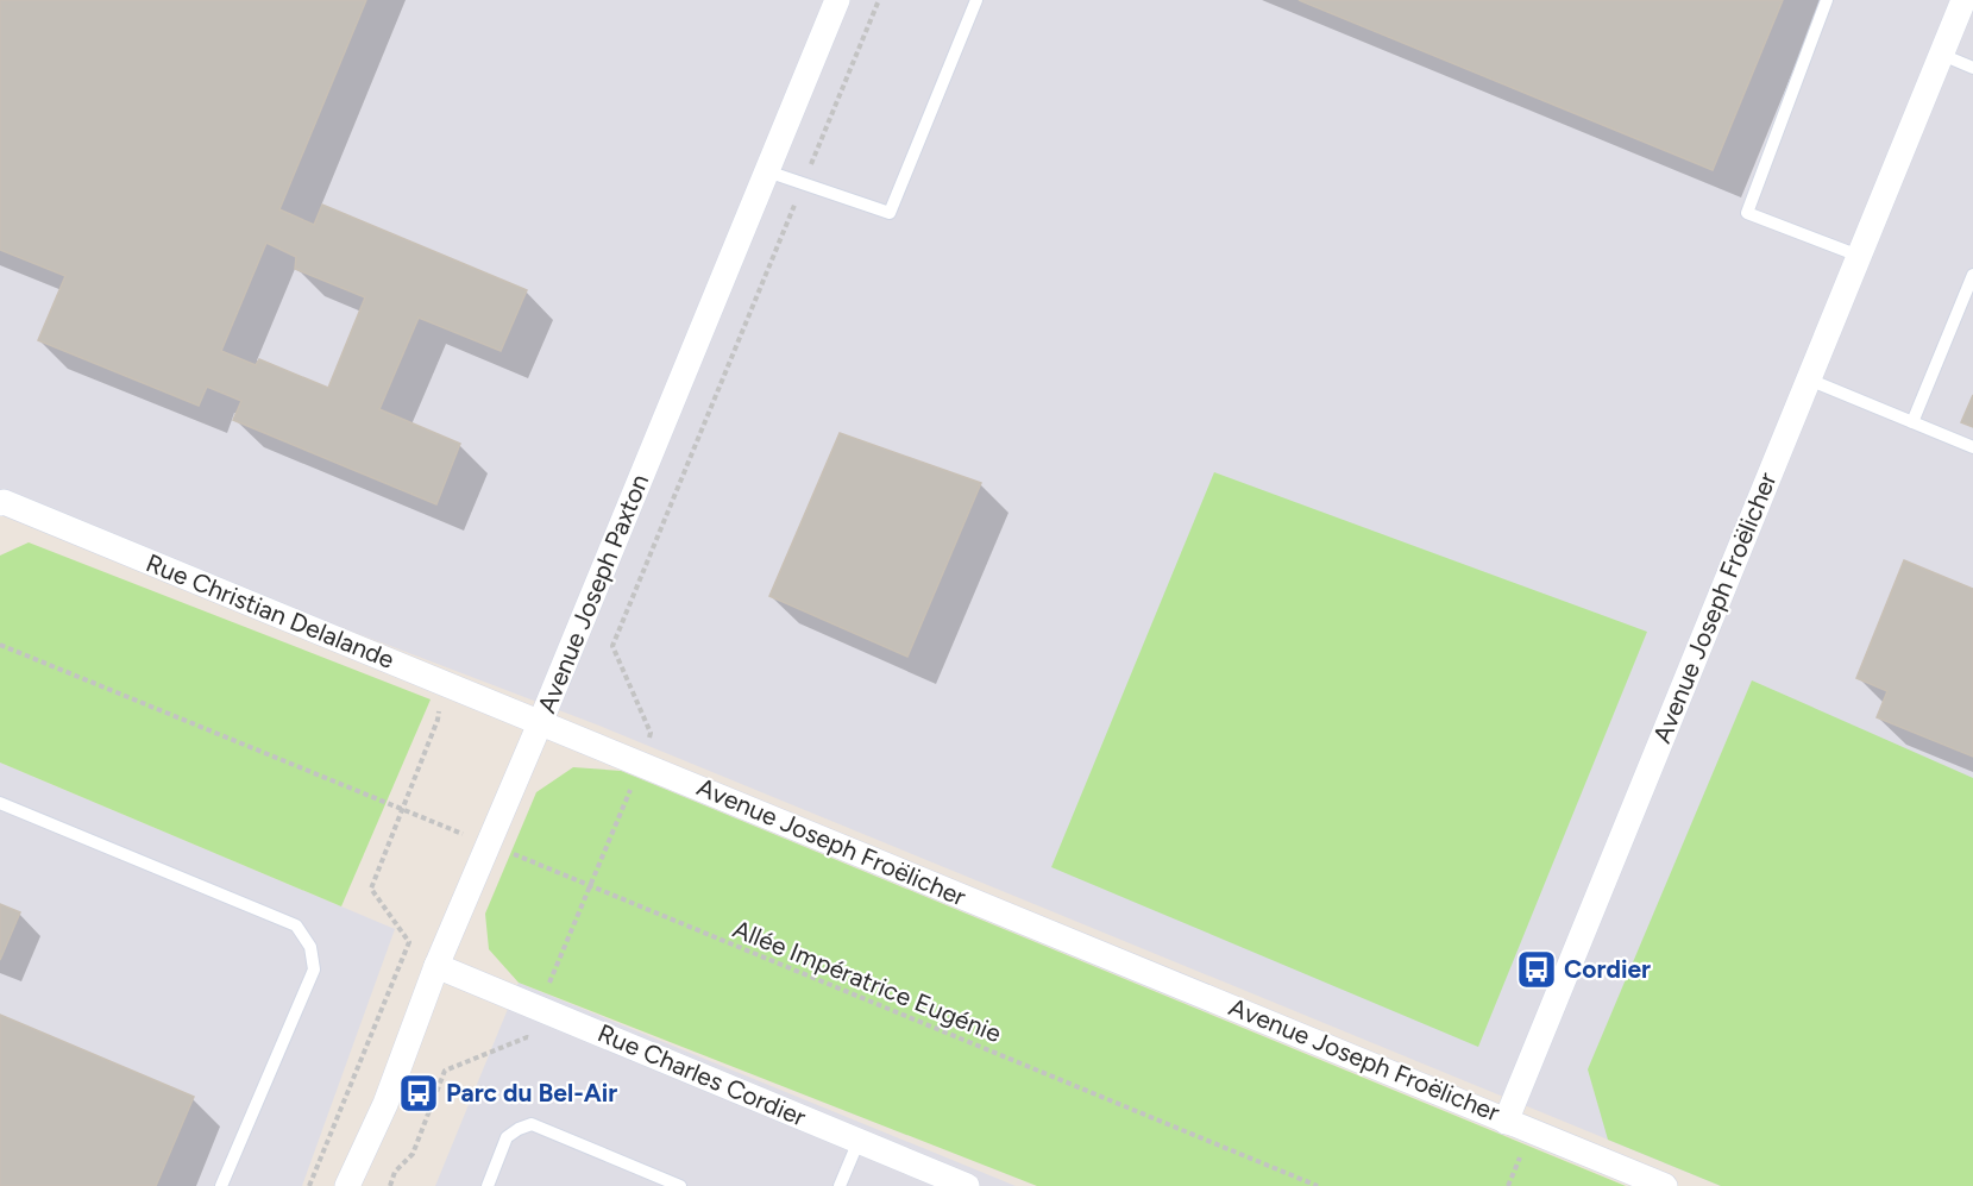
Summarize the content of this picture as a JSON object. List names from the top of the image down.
{
  "streets": {
    "street": [
      "Avenue Joseph Paxton",
      "Avenue Joseph Froëlicher",
      "Rue Christian Delalande",
      "Rue Charles Cordier"
    ],
    "path": ["Allée Impératrice Eugénie"]
  },
  "crossings": [
    ["Avenue Joseph Paxton", "Avenue Joseph Froëlicher"],
    ["Avenue Joseph Paxton", "Rue Christian Delalande"],
    ["Avenue Joseph Paxton", "Allée Impératrice Eugénie"],
    ["Avenue Joseph Paxton", "Rue Charles Cordier"],
    ["Avenue Joseph Froëlicher", "Rue Christian Delalande"]
  ],
  "places": {
    "bus stop": ["Cordier", "Parc du Bel-Air"]
  }
}
